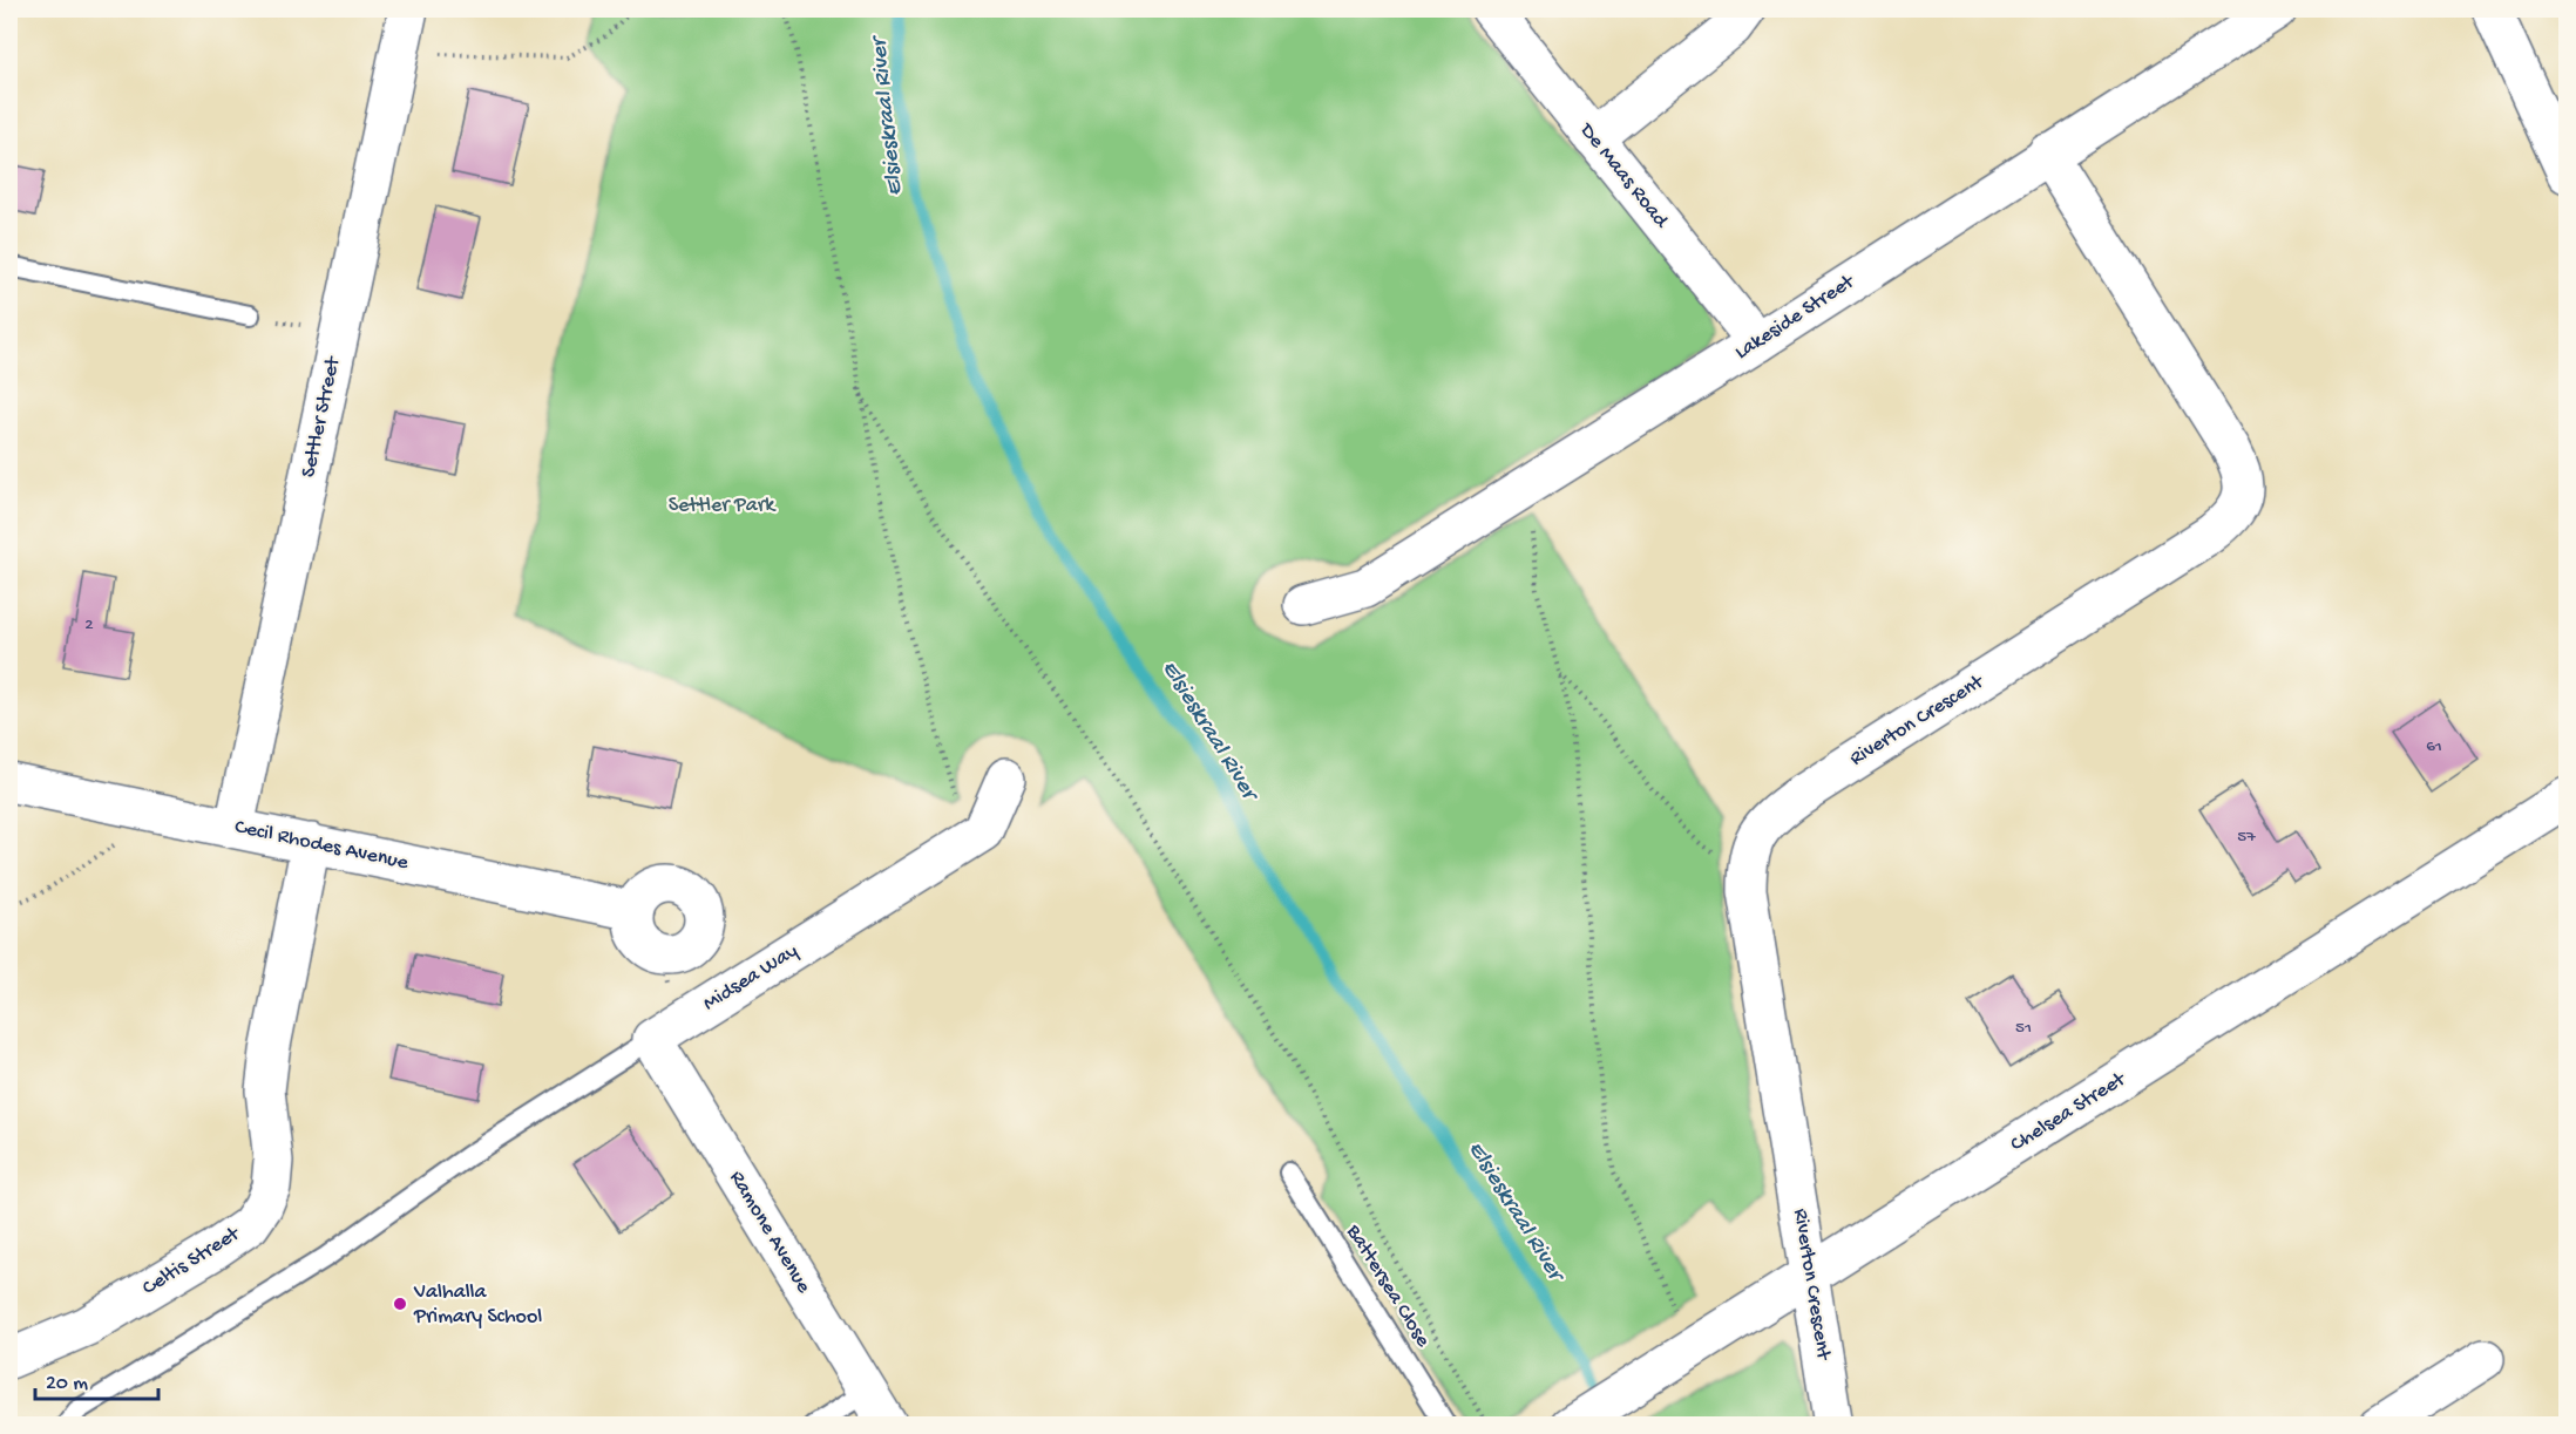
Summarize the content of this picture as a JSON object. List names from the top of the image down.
{
  "streets": {
    "street": [
      "De Maas Road",
      "Lakeside Street",
      "Settler Street",
      "Riverton Crescent",
      "Cecil Rhodes Avenue",
      "Midsea Way",
      "Chelsea Street",
      "Ramone Avenue",
      "Celtis Street"
    ],
    "lane": ["Battersea Close"]
  },
  "crossings": [
    ["De Maas Road", "Lakeside Street"],
    ["Lakeside Street", "Riverton Crescent"],
    ["Settler Street", "Cecil Rhodes Avenue"],
    ["Riverton Crescent", "Chelsea Street"],
    ["Cecil Rhodes Avenue", "Celtis Street"],
    ["Midsea Way", "Ramone Avenue"]
  ],
  "water": ["Elsieskraal River"],
  "parks": ["Settler Park"],
  "places": ["Valhalla Primary School"],
  "house_numbers": [
    "2",
    "61",
    "57",
    "51"
  ],
  "scale_bar": "20 m"
}
